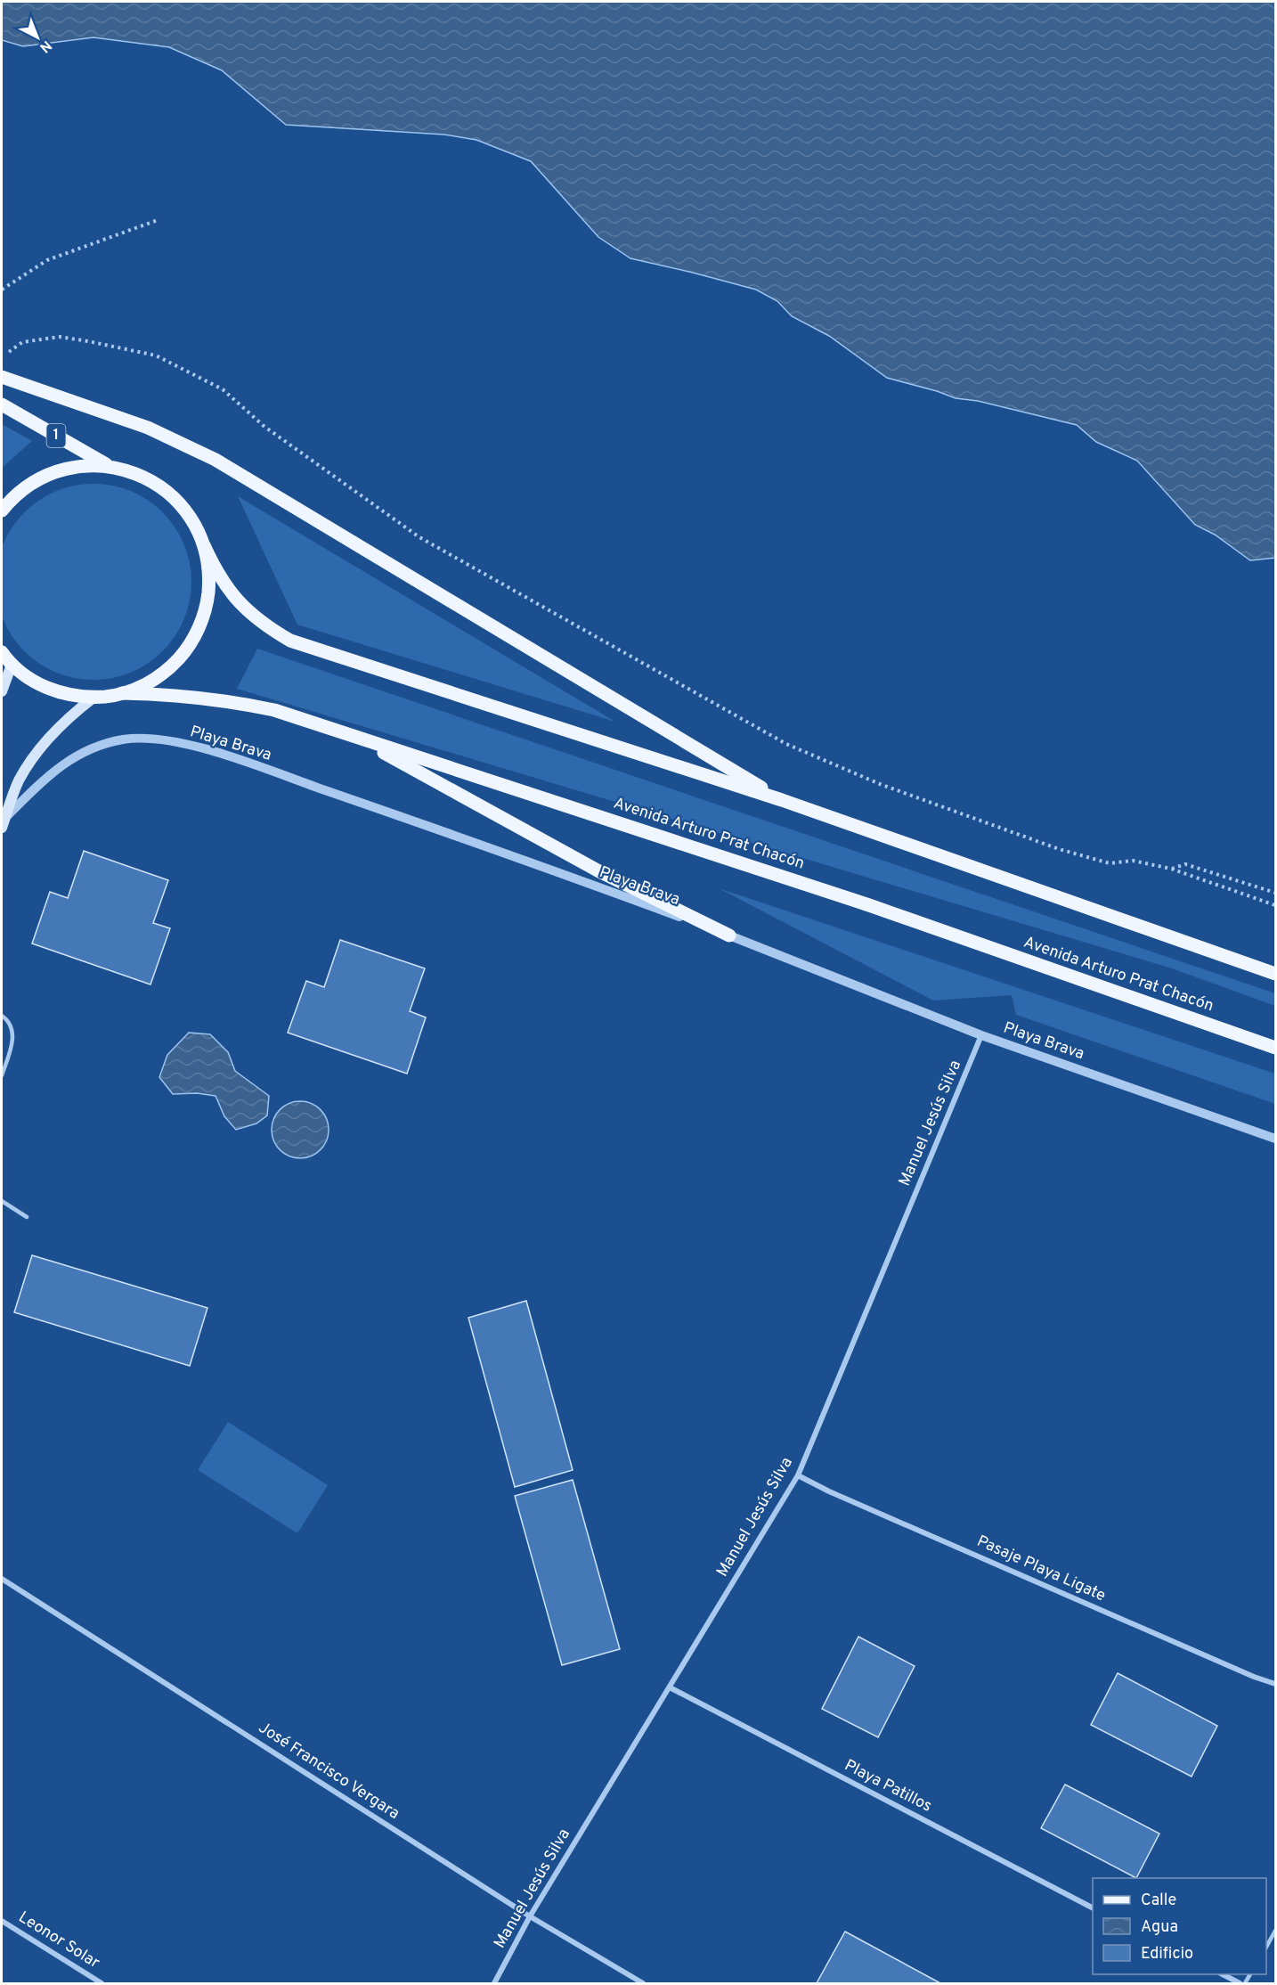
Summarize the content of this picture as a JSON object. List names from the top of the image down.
{
  "streets": {
    "main road": ["1", "Avenida Arturo Prat Chacón"],
    "street": [
      "Playa Brava",
      "Manuel Jesús Silva",
      "Pasaje Playa Ligate",
      "José Francisco Vergara",
      "Playa Patillos",
      "Leonor Solar"
    ]
  },
  "crossings": [
    ["Playa Brava", "Manuel Jesús Silva"],
    ["Manuel Jesús Silva", "Pasaje Playa Ligate"],
    ["Manuel Jesús Silva", "José Francisco Vergara"],
    ["Manuel Jesús Silva", "Playa Patillos"]
  ],
  "legend": ["Calle", "Agua", "Edificio"],
  "north": "bottom right"
}
